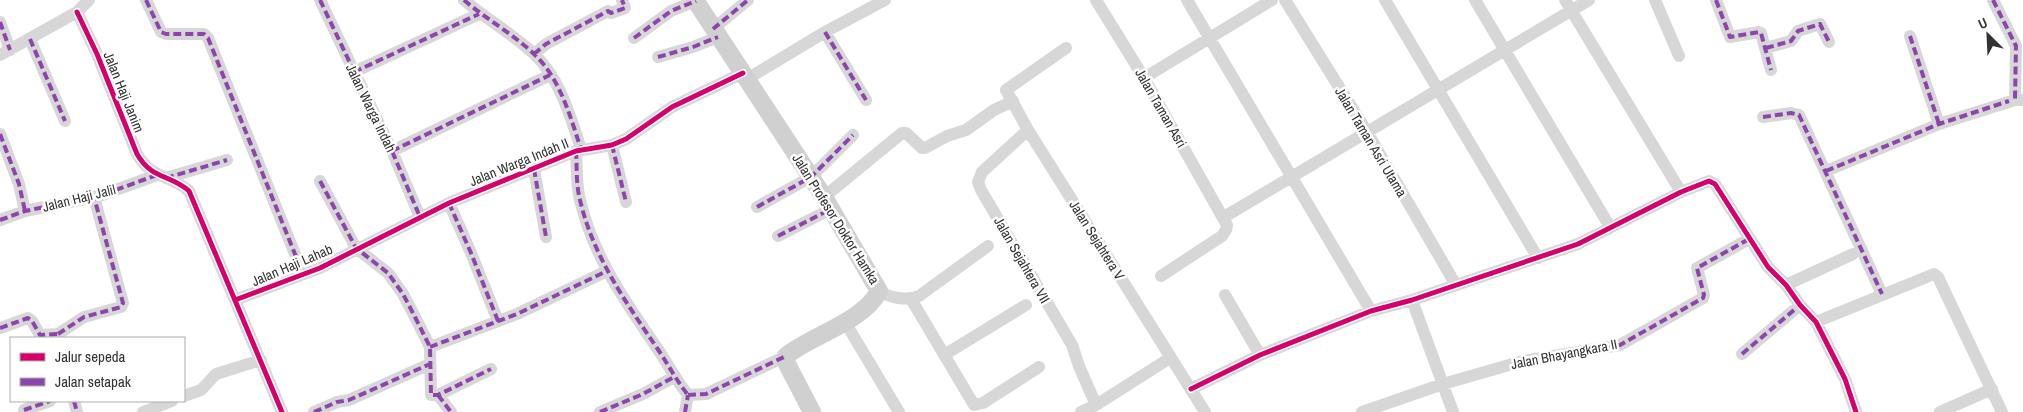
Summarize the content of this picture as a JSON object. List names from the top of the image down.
{
  "streets": {
    "street": [
      "Jalan Haji Janim",
      "Jalan Warga Indah",
      "Jalan Taman Asri",
      "Jalan Taman Asri Utama",
      "Jalan Warga Indah II",
      "Jalan Haji Jalil",
      "Jalan Profesor Doktor Hamka",
      "Jalan Sejahtera V",
      "Jalan Sejahtera VII",
      "Jalan Haji Lahab",
      "Jalan Bhayangkara II"
    ]
  },
  "crossings": [
    ["Jalan Haji Janim", "Jalan Haji Jalil"],
    ["Jalan Haji Janim", "Jalan Haji Lahab"],
    ["Jalan Warga Indah", "Jalan Warga Indah II"],
    ["Jalan Warga Indah II", "Jalan Profesor Doktor Hamka"],
    ["Jalan Warga Indah II", "Jalan Haji Lahab"],
    ["Jalan Sejahtera V", "Jalan Sejahtera VII"]
  ],
  "legend": ["Jalur sepeda", "Jalan setapak"],
  "north": "top left"
}
